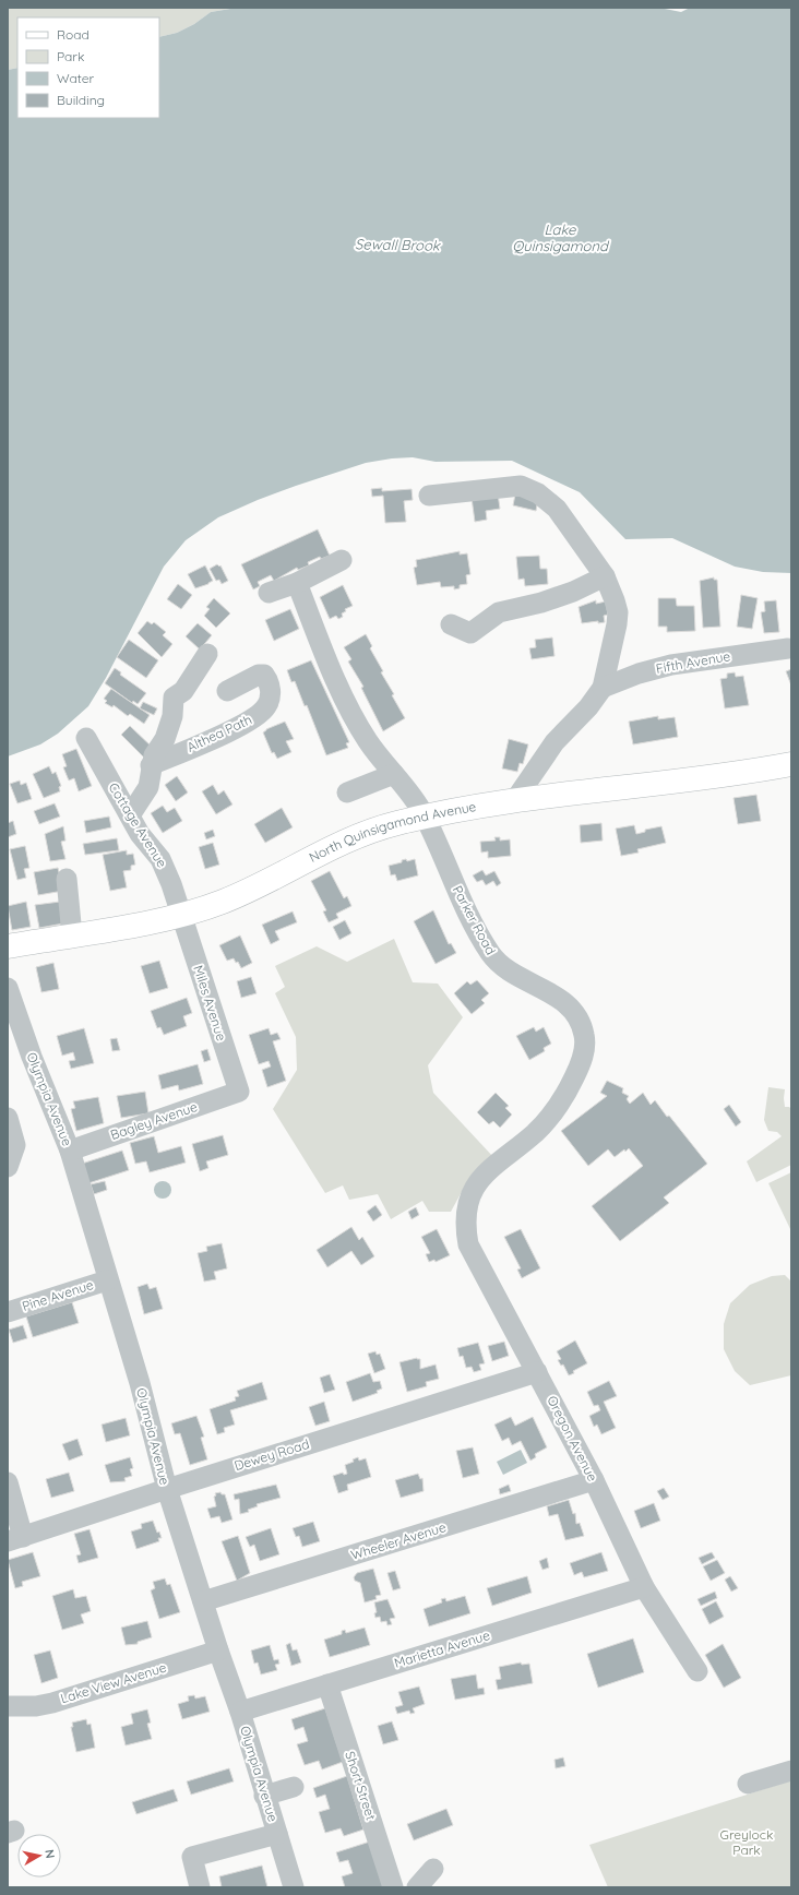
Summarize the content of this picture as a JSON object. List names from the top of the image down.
{
  "streets": {
    "main road": ["North Quinsigamond Avenue"],
    "street": [
      "Fifth Avenue",
      "Althea Path",
      "Cottage Avenue",
      "Parker Road",
      "Miles Avenue",
      "Olympia Avenue",
      "Bagley Avenue",
      "Pine Avenue",
      "Oregon Avenue",
      "Dewey Road",
      "Wheeler Avenue",
      "Marietta Avenue",
      "Lake View Avenue",
      "Short Street"
    ]
  },
  "crossings": [
    ["Cottage Avenue", "North Quinsigamond Avenue"],
    ["Cottage Avenue", "Miles Avenue"],
    ["North Quinsigamond Avenue", "Parker Road"],
    ["North Quinsigamond Avenue", "Miles Avenue"],
    ["Parker Road", "Oregon Avenue"],
    ["Miles Avenue", "Bagley Avenue"],
    ["Olympia Avenue", "Bagley Avenue"],
    ["Olympia Avenue", "Pine Avenue"],
    ["Olympia Avenue", "Dewey Road"],
    ["Olympia Avenue", "Wheeler Avenue"],
    ["Olympia Avenue", "Marietta Avenue"],
    ["Olympia Avenue", "Lake View Avenue"],
    ["Oregon Avenue", "Dewey Road"],
    ["Oregon Avenue", "Wheeler Avenue"],
    ["Oregon Avenue", "Marietta Avenue"],
    ["Marietta Avenue", "Short Street"]
  ],
  "water": ["Lake Quinsigamond", "Sewall Brook"],
  "parks": ["Greylock Park"],
  "legend": [
    "Road",
    "Park",
    "Water",
    "Building"
  ],
  "north": "right"
}
